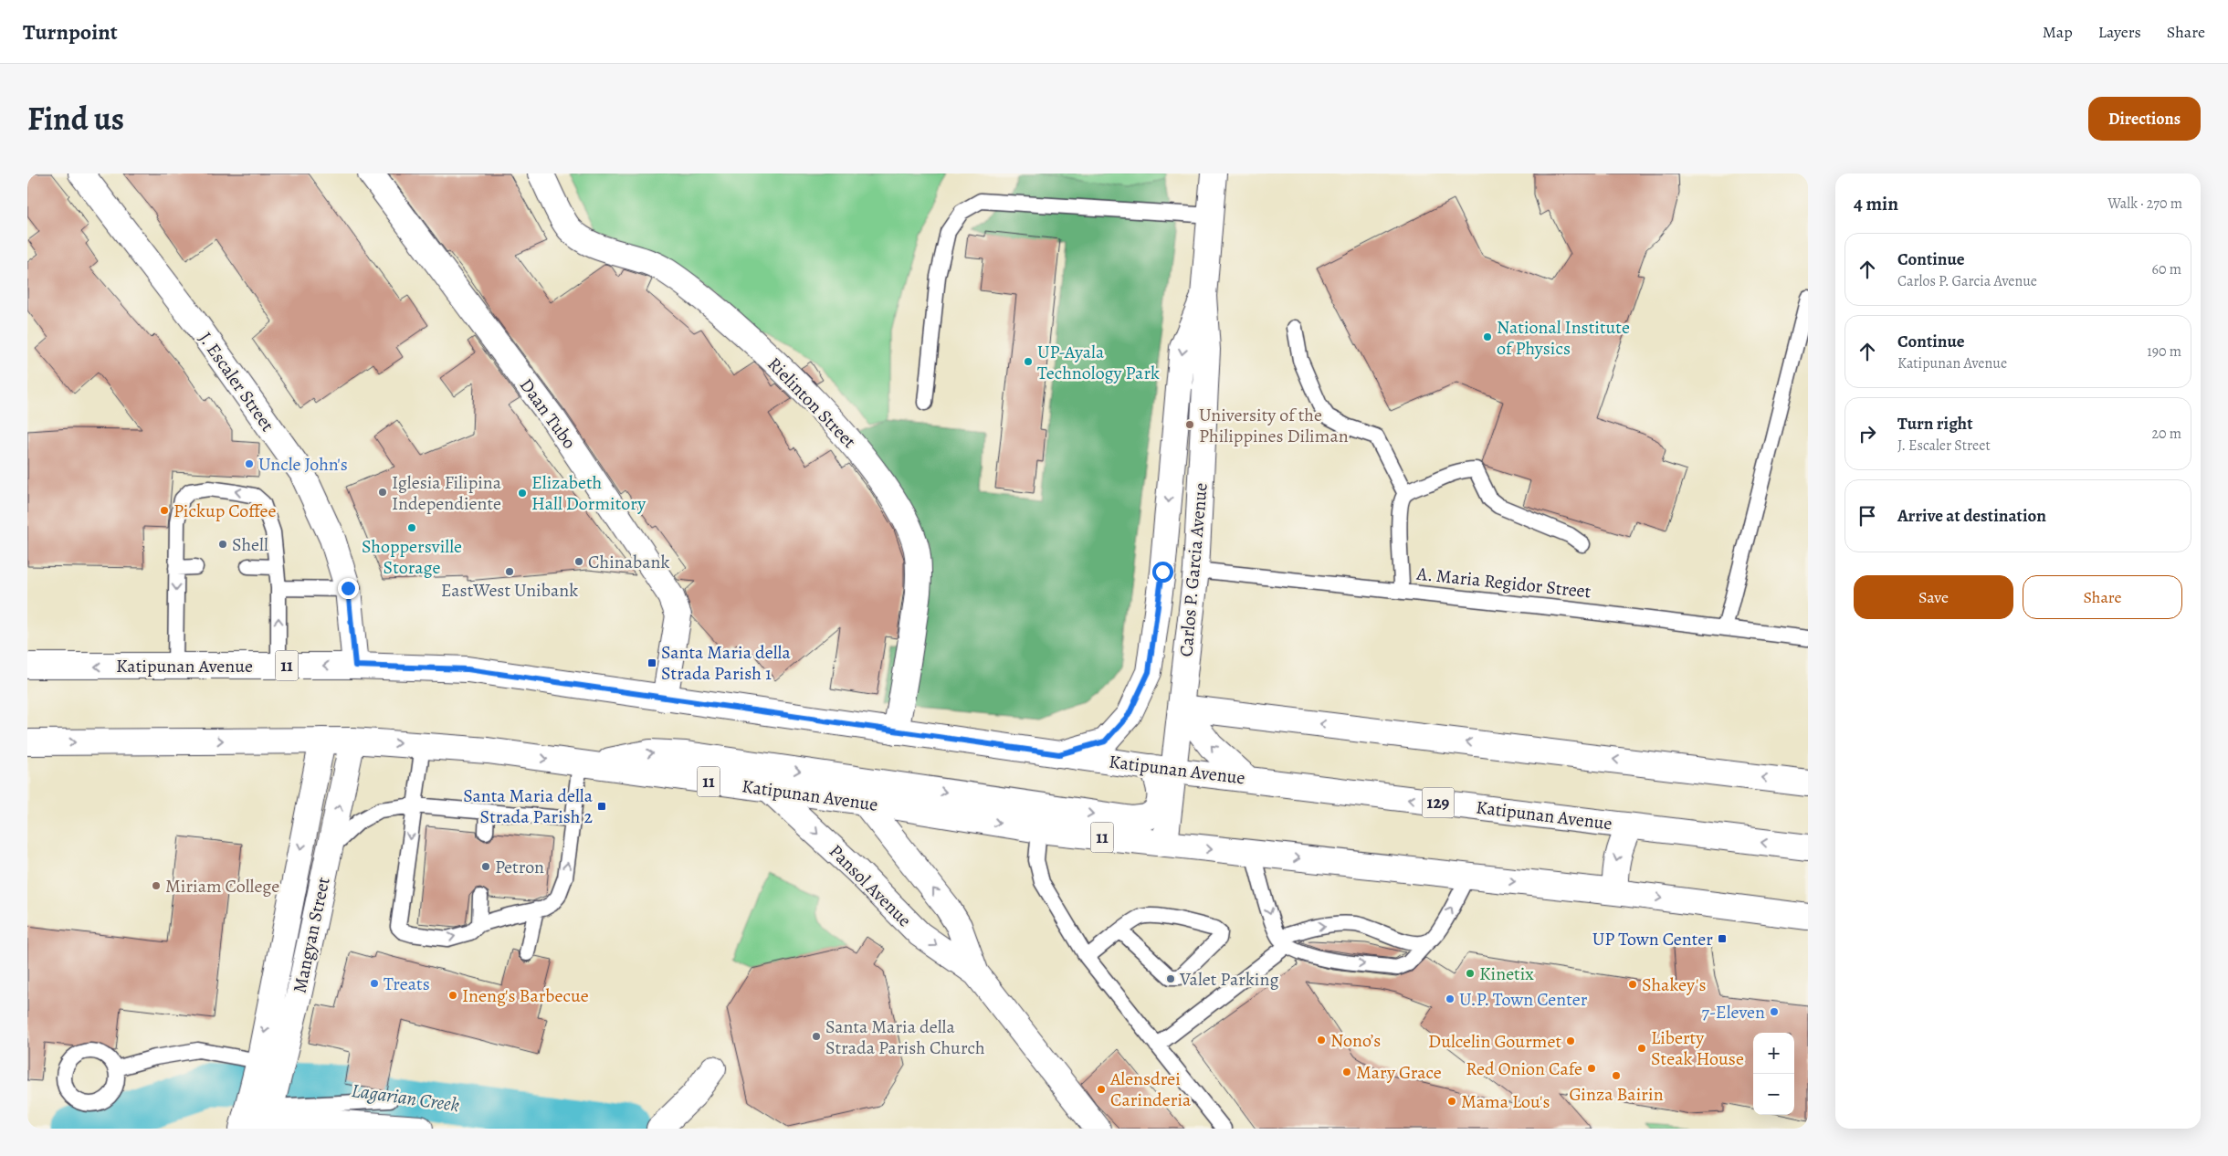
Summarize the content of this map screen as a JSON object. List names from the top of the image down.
{
  "streets": {
    "main road": [
      "J. Escaler Street",
      "Rielinton Street",
      "Daan Tubo",
      "Carlos P. Garcia Avenue",
      "Katipunan Avenue",
      "11",
      "129",
      "Pansol Avenue",
      "Mangyan Street"
    ],
    "lane": ["A. Maria Regidor Street"]
  },
  "crossings": [
    ["J. Escaler Street", "Katipunan Avenue"],
    ["Rielinton Street", "Katipunan Avenue"],
    ["Daan Tubo", "Katipunan Avenue"],
    ["Carlos P. Garcia Avenue", "A. Maria Regidor Street"],
    ["Carlos P. Garcia Avenue", "Katipunan Avenue"],
    ["Katipunan Avenue", "Pansol Avenue"],
    ["Katipunan Avenue", "Mangyan Street"]
  ],
  "water": ["Lagarian Creek"],
  "places": {
    "other": [
      "National Institute of Physics",
      "UP-Ayala Technology Park",
      "University of the Philippines Diliman",
      "Uncle John's",
      "Iglesia Filipina Independiente",
      "Elizabeth Hall Dormitory",
      "Pickup Coffee",
      "Shoppersville Storage",
      "Shell",
      "Chinabank",
      "EastWest Unibank",
      "Petron",
      "Miriam College",
      "Kinetix",
      "Valet Parking",
      "Treats",
      "Shakey's",
      "Ineng's Barbecue",
      "U.P. Town Center",
      "7-Eleven",
      "Santa Maria della Strada Parish Church",
      "Nono’s",
      "Dulcelin Gourmet",
      "Liberty Steak House",
      "Red Onion Cafe",
      "Mary Grace",
      "Ginza Bairin",
      "Alensdrei Carinderia",
      "Mama Lou's"
    ],
    "transit": ["Santa Maria della Strada Parish 1", "Santa Maria della Strada Parish 2", "UP Town Center"]
  },
  "page": {
    "header": "Turnpoint",
    "nav": ["Map", "Layers", "Share"],
    "title": "Find us",
    "buttons": [
      "Directions",
      ["Save", "Share"]
    ],
    "heading": ["4 min", "Walk · 270 m"],
    "list": [
      ["Continue", "Carlos P. Garcia Avenue", "60 m"],
      ["Continue", "Katipunan Avenue", "190 m"],
      ["Turn right", "J. Escaler Street", "20 m"],
      "Arrive at destination"
    ],
    "map_buttons": ["+", "−"]
  }
}
